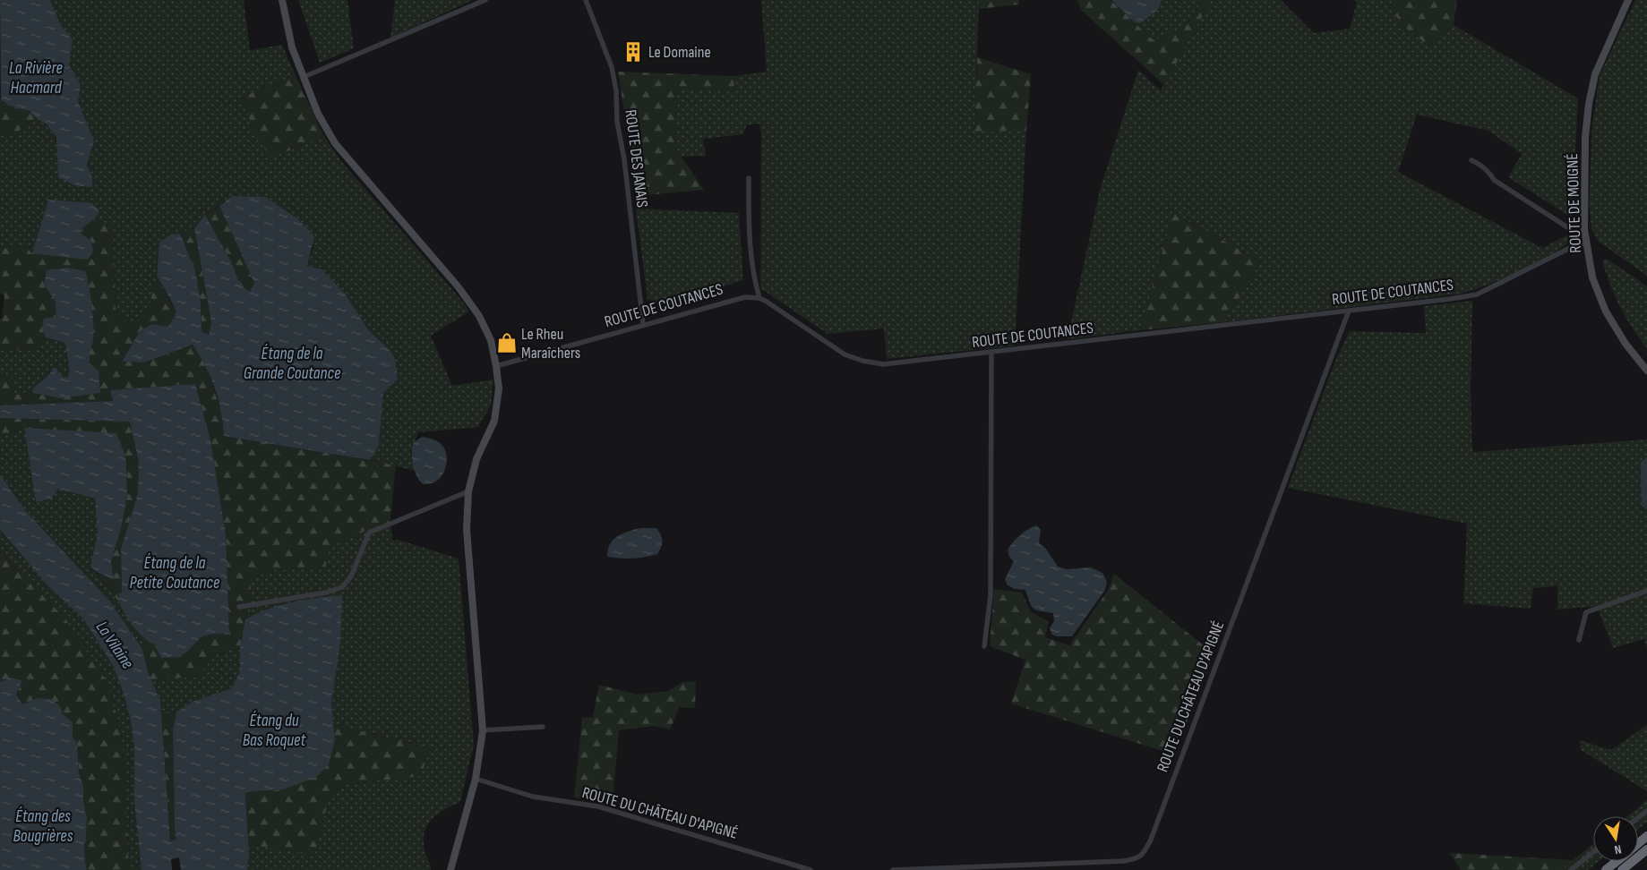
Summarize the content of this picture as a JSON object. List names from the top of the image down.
{
  "streets": {
    "street": [
      "ROUTE DES JANAIS",
      "ROUTE DE MOIGNÉ",
      "ROUTE DE COUTANCES",
      "ROUTE DU CHÂTEAU D'APIGNÉ"
    ]
  },
  "crossings": [
    ["ROUTE DES JANAIS", "ROUTE DE COUTANCES"],
    ["ROUTE DE MOIGNÉ", "ROUTE DE COUTANCES"],
    ["ROUTE DE COUTANCES", "ROUTE DU CHÂTEAU D'APIGNÉ"]
  ],
  "water": [
    "La Rivière Hacmard",
    "Étang de la Grande Coutance",
    "Étang de la Petite Coutance",
    "La Vilaine",
    "Étang du Bas Roquet",
    "Étang des Bougrières"
  ],
  "places": {
    "building": ["Le Domaine"],
    "shop": ["Le Rheu Maraîchers"]
  },
  "north": "bottom"
}
